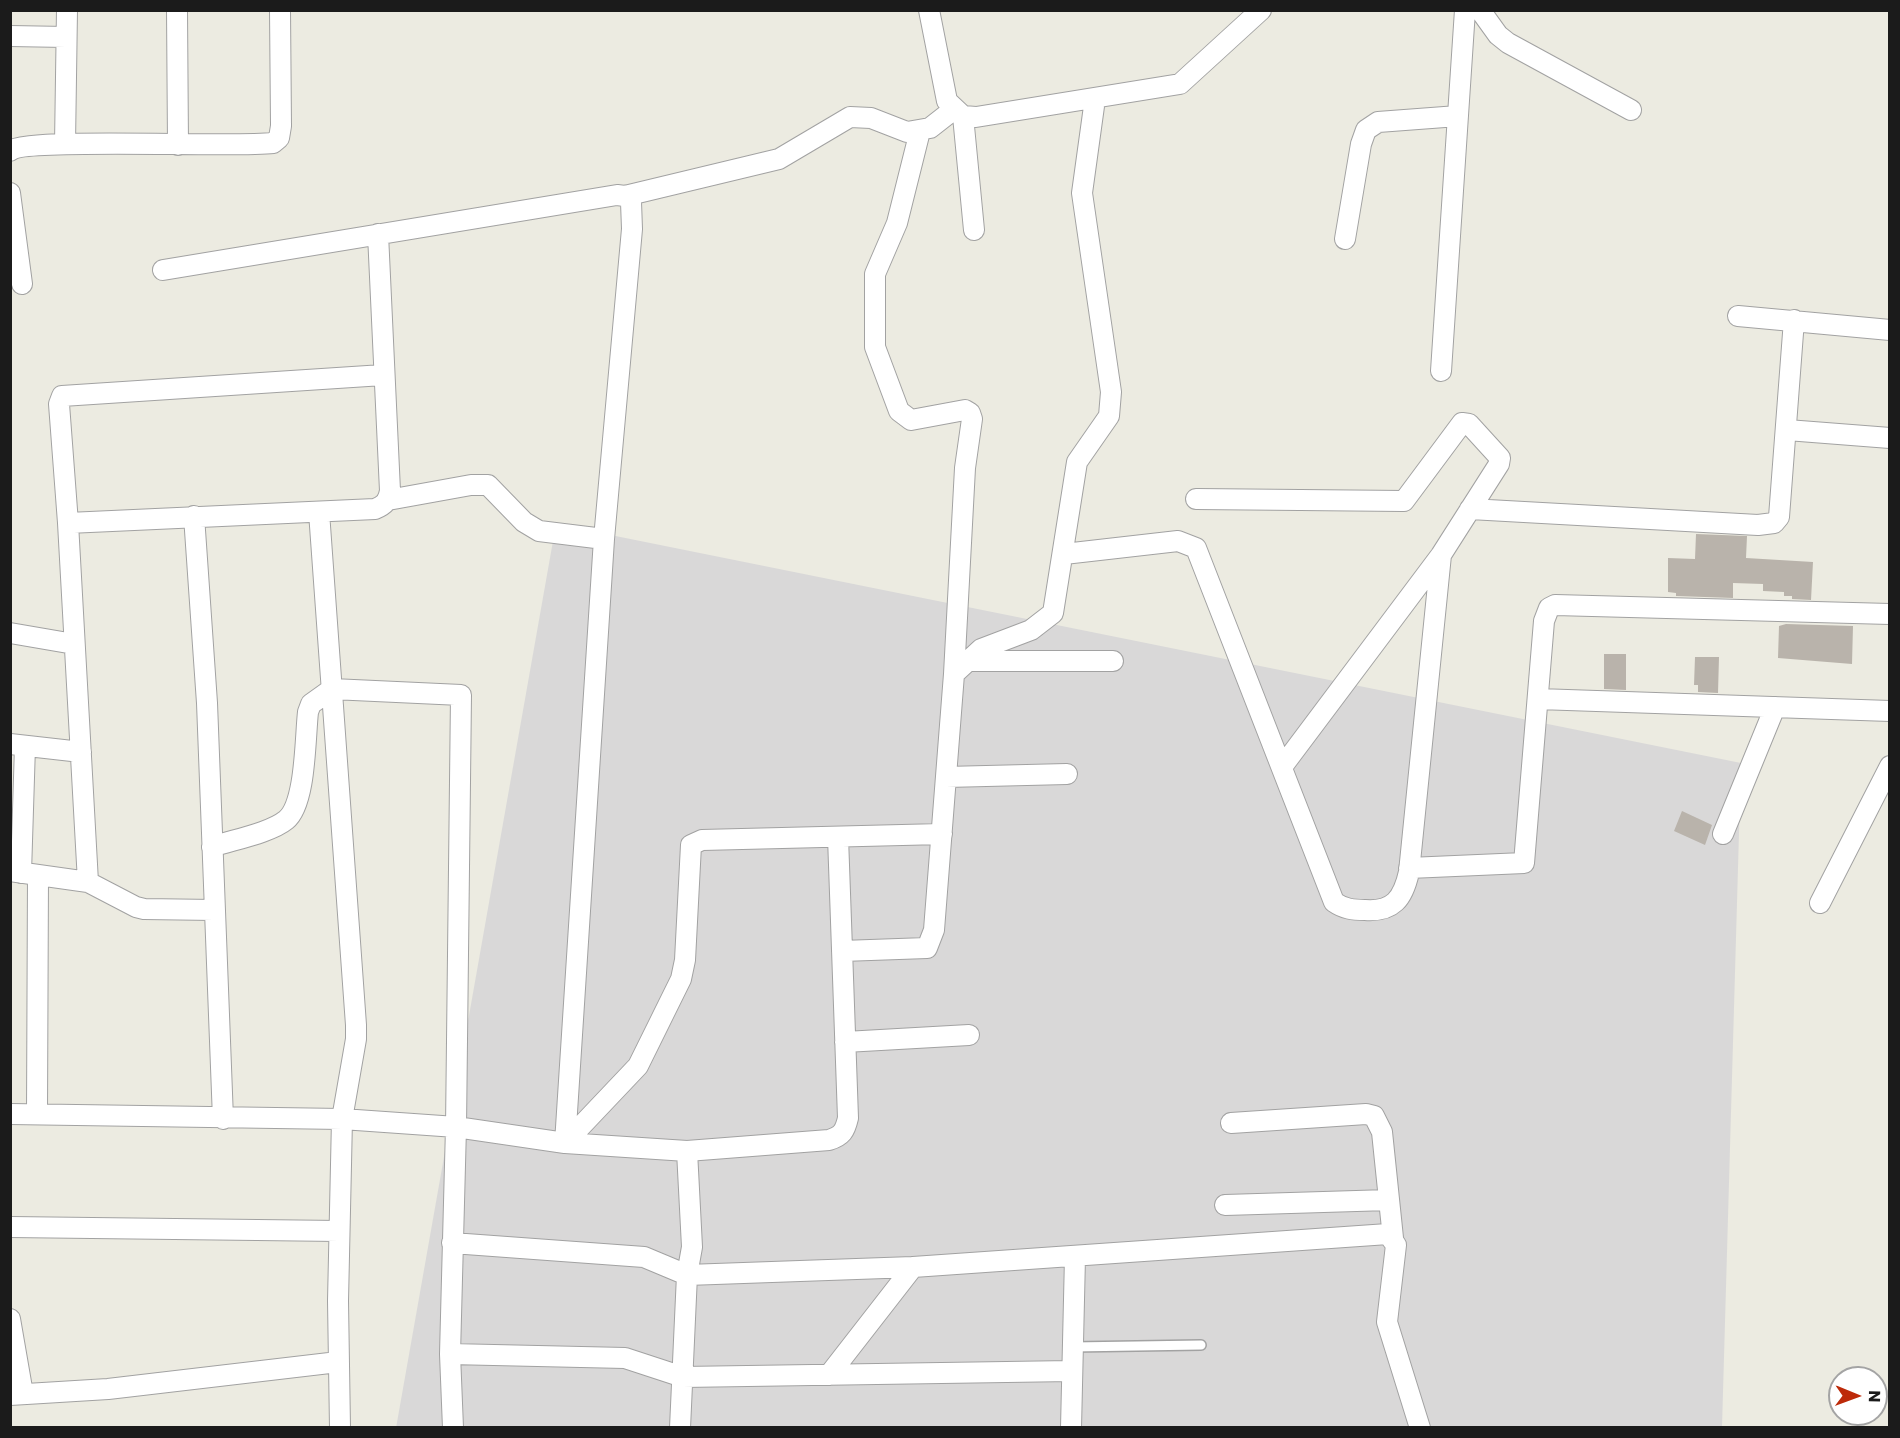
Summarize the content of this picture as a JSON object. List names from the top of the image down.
{
  "north": "right"
}
